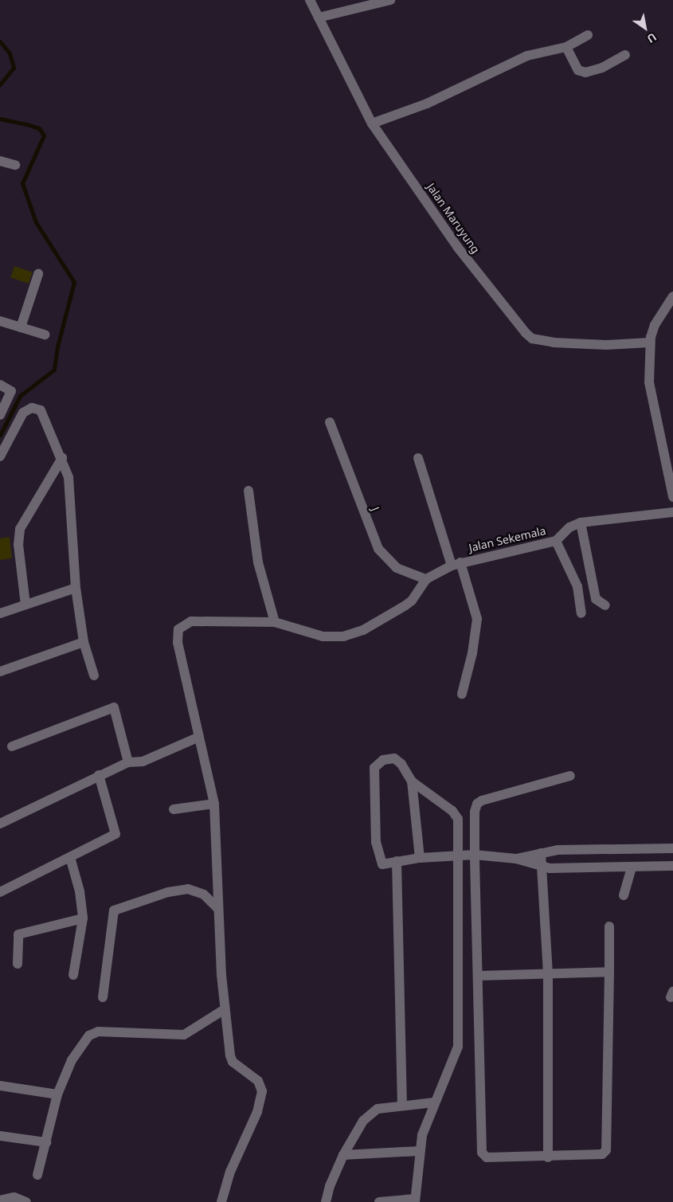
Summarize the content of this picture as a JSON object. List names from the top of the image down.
{
  "streets": {
    "street": ["Jalan Maruyung", "J", "Jalan Sekemala"]
  },
  "crossings": [
    ["J", "Jalan Sekemala"]
  ],
  "north": "bottom right"
}
